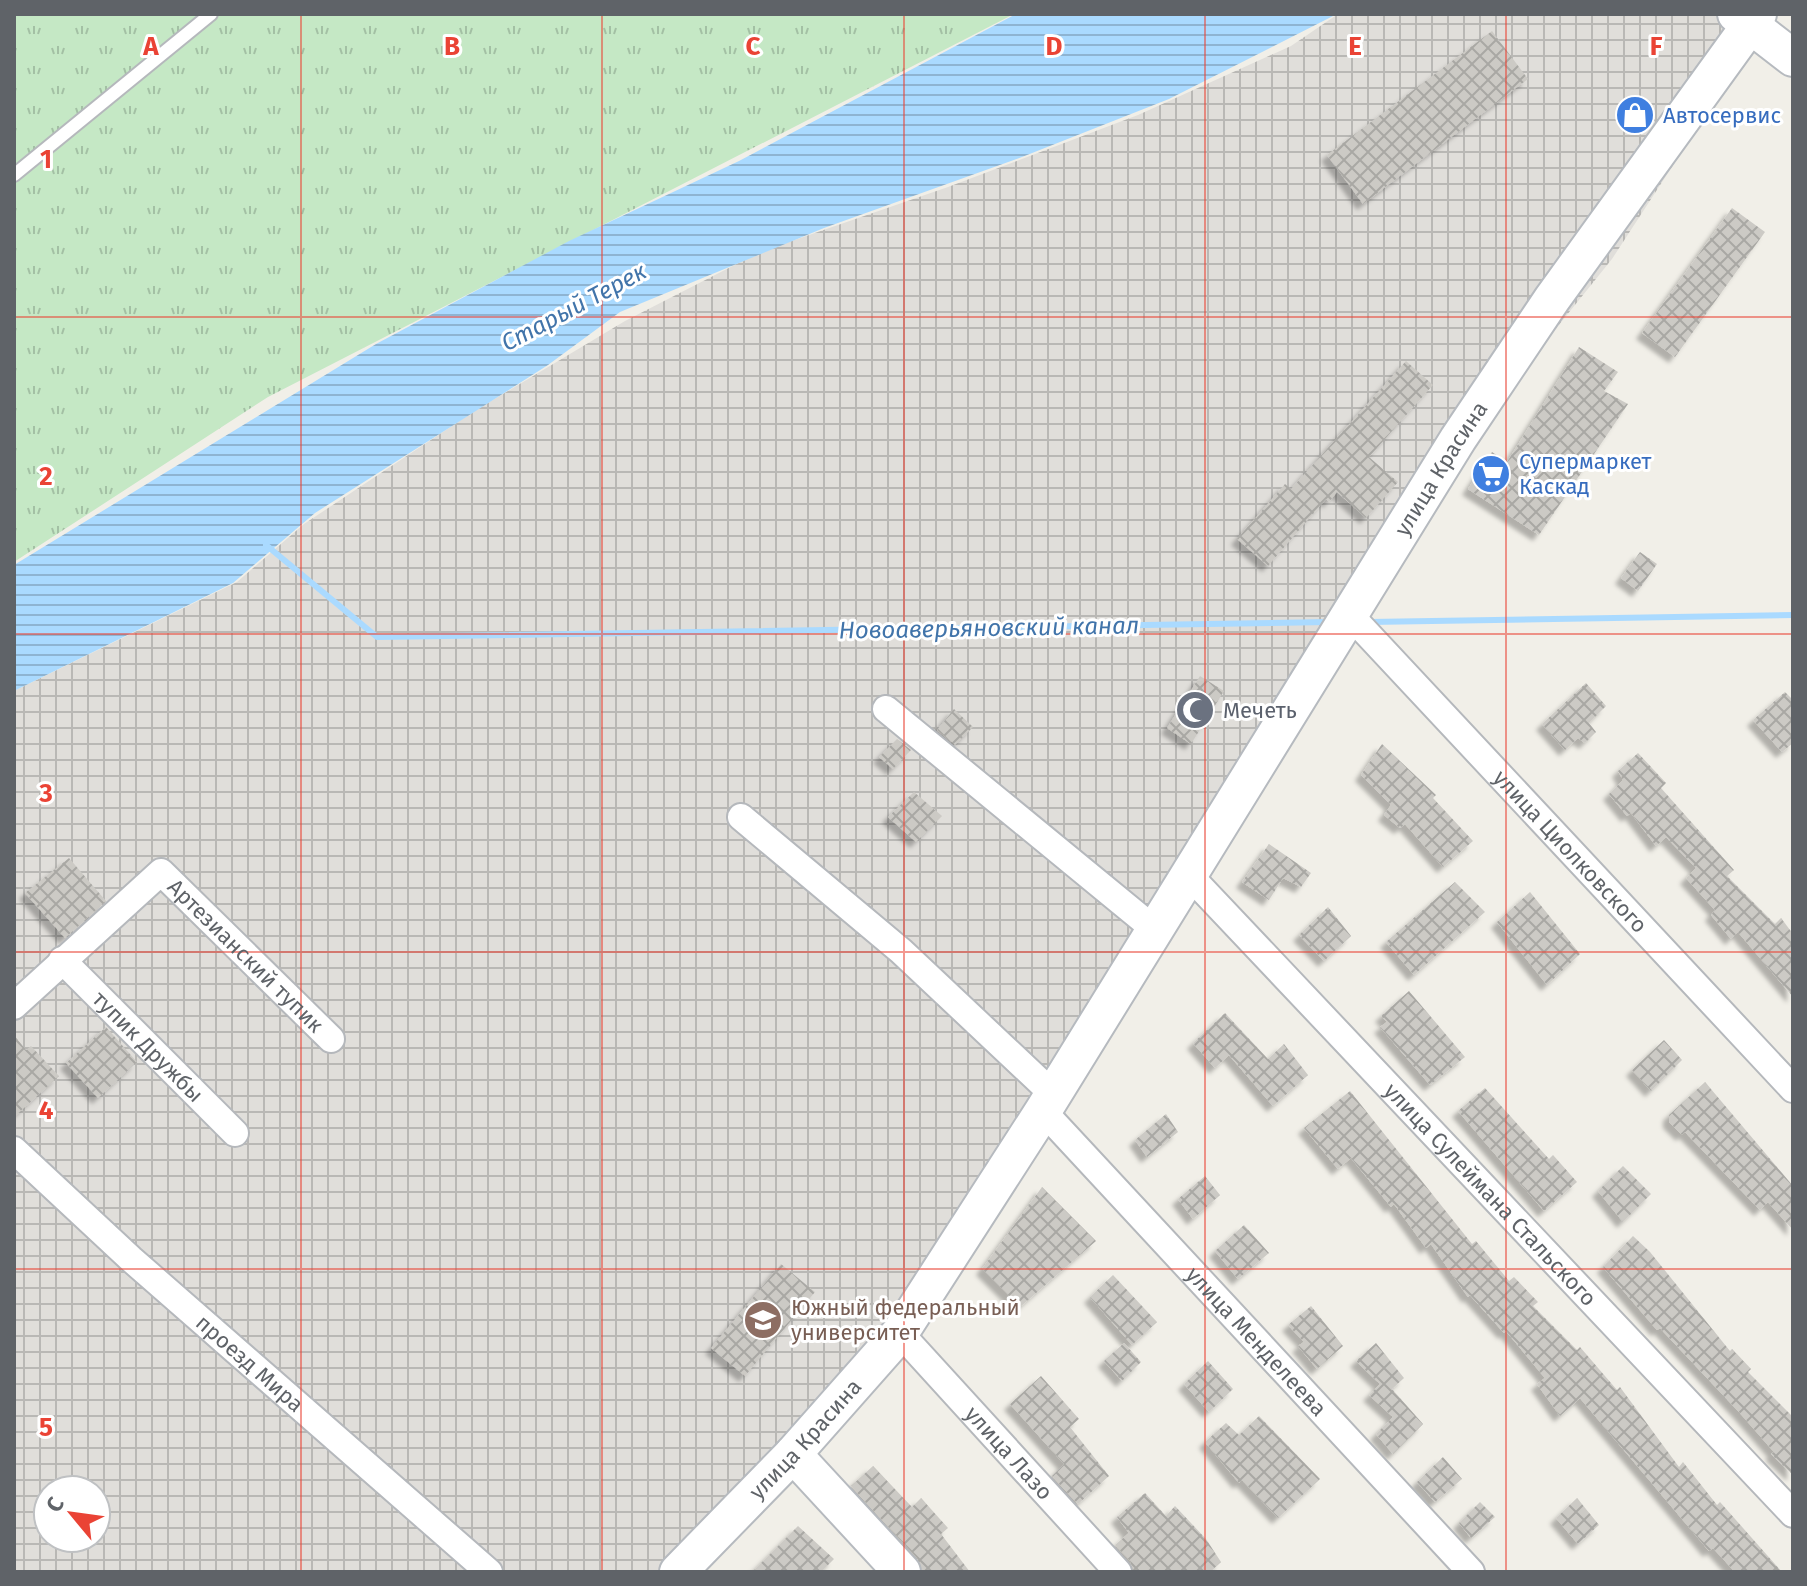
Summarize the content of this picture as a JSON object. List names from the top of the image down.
{
  "streets": {
    "street": [
      "улица Красина",
      "улица Циолковского",
      "Артезианский тупик",
      "тупик Дружбы",
      "улица Сулеймана Стальского",
      "улица Менделеева",
      "проезд Мира",
      "улица Лазо"
    ]
  },
  "crossings": [
    ["улица Красина", "улица Циолковского"],
    ["улица Красина", "улица Сулеймана Стальского"],
    ["улица Красина", "улица Менделеева"],
    ["улица Красина", "улица Лазо"],
    ["Артезианский тупик", "тупик Дружбы"]
  ],
  "water": ["Старый Терек", "Новоаверьяновский канал"],
  "places": {
    "shop": ["Автосервис"],
    "supermarket": ["Супермаркет Каскад"],
    "mosque": ["Мечеть"],
    "school or university": ["Южный федеральный университет"]
  },
  "north": "top left",
  "grid": {
    "columns": [
      "A",
      "B",
      "C",
      "D",
      "E",
      "F"
    ],
    "rows": [
      "1",
      "2",
      "3",
      "4",
      "5"
    ]
  }
}
